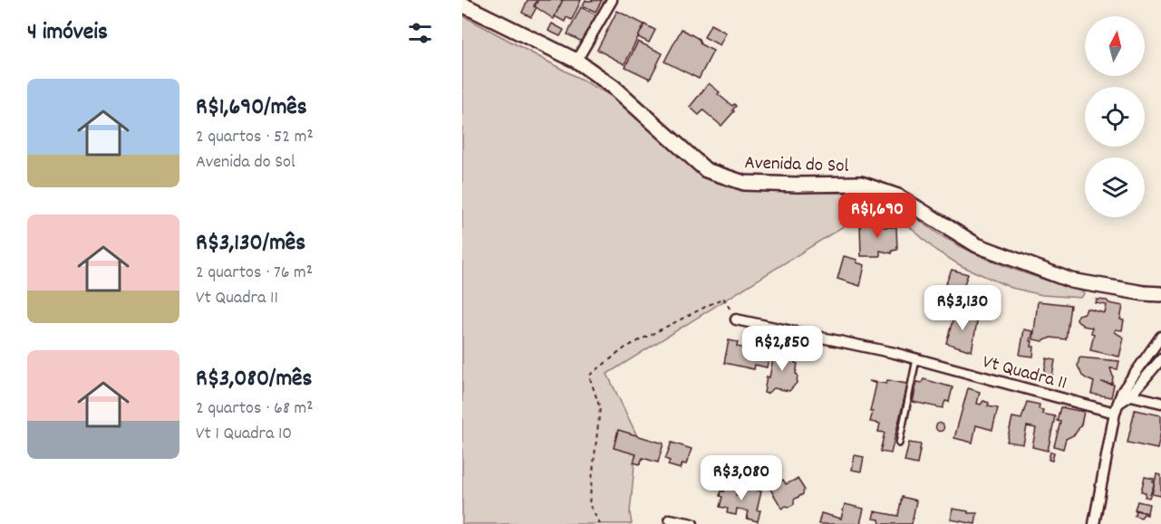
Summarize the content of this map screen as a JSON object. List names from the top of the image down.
{
  "streets": {
    "street": ["Avenida do Sol", "Vt Quadra 11"]
  },
  "north": "top",
  "page": {
    "heading": "4 imóveis",
    "list": [
      {
        "name": "R$1,690/mês",
        "note": "2 quartos · 52 m² · Avenida do Sol"
      },
      {
        "name": "R$3,130/mês",
        "note": "2 quartos · 76 m² · Vt Quadra 11"
      },
      {
        "name": "R$3,080/mês",
        "note": "2 quartos · 68 m² · Vt 1 Quadra 10"
      }
    ],
    "price": [
      "R$1,690",
      "R$3,130",
      "R$2,850",
      "R$3,080"
    ]
  }
}
